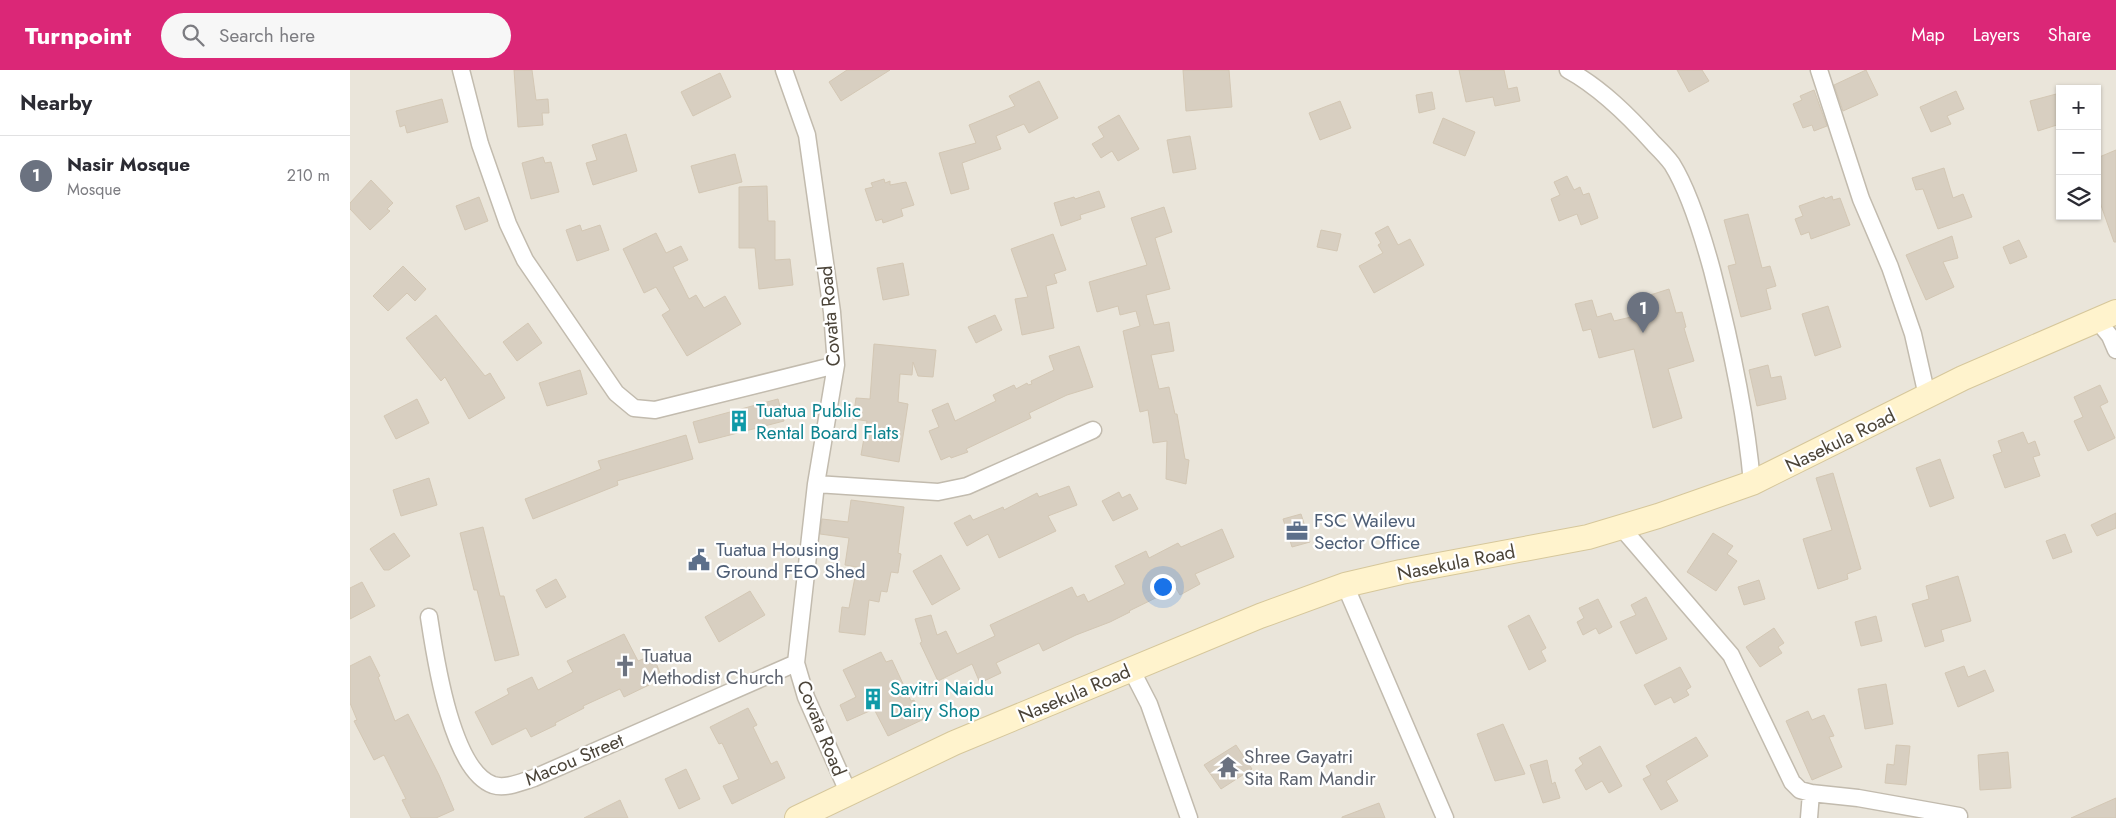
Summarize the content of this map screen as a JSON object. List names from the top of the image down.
{
  "streets": {
    "main road": ["Nasekula Road"],
    "street": ["Covata Road", "Macou Street"]
  },
  "crossings": [
    ["Covata Road", "Nasekula Road"],
    ["Covata Road", "Macou Street"]
  ],
  "places": {
    "building": ["Tuatua Public Rental Board Flats", "Savitri Naidu Dairy Shop"],
    "office": ["FSC Wailevu Sector Office"],
    "public building": ["Tuatua Housing Ground FEO Shed"],
    "church": ["Tuatua Methodist Church"],
    "temple": ["Shree Gayatri Sita Ram Mandir"]
  },
  "page": {
    "header": "Turnpoint",
    "search": "Search here",
    "nav": ["Map", "Layers", "Share"],
    "heading": "Nearby",
    "map_buttons": ["+", "−"],
    "list": [
      {
        "mark": "1",
        "name": "Nasir Mosque",
        "note": "Mosque",
        "value": "210 m"
      }
    ],
    "pins": "1"
  }
}
